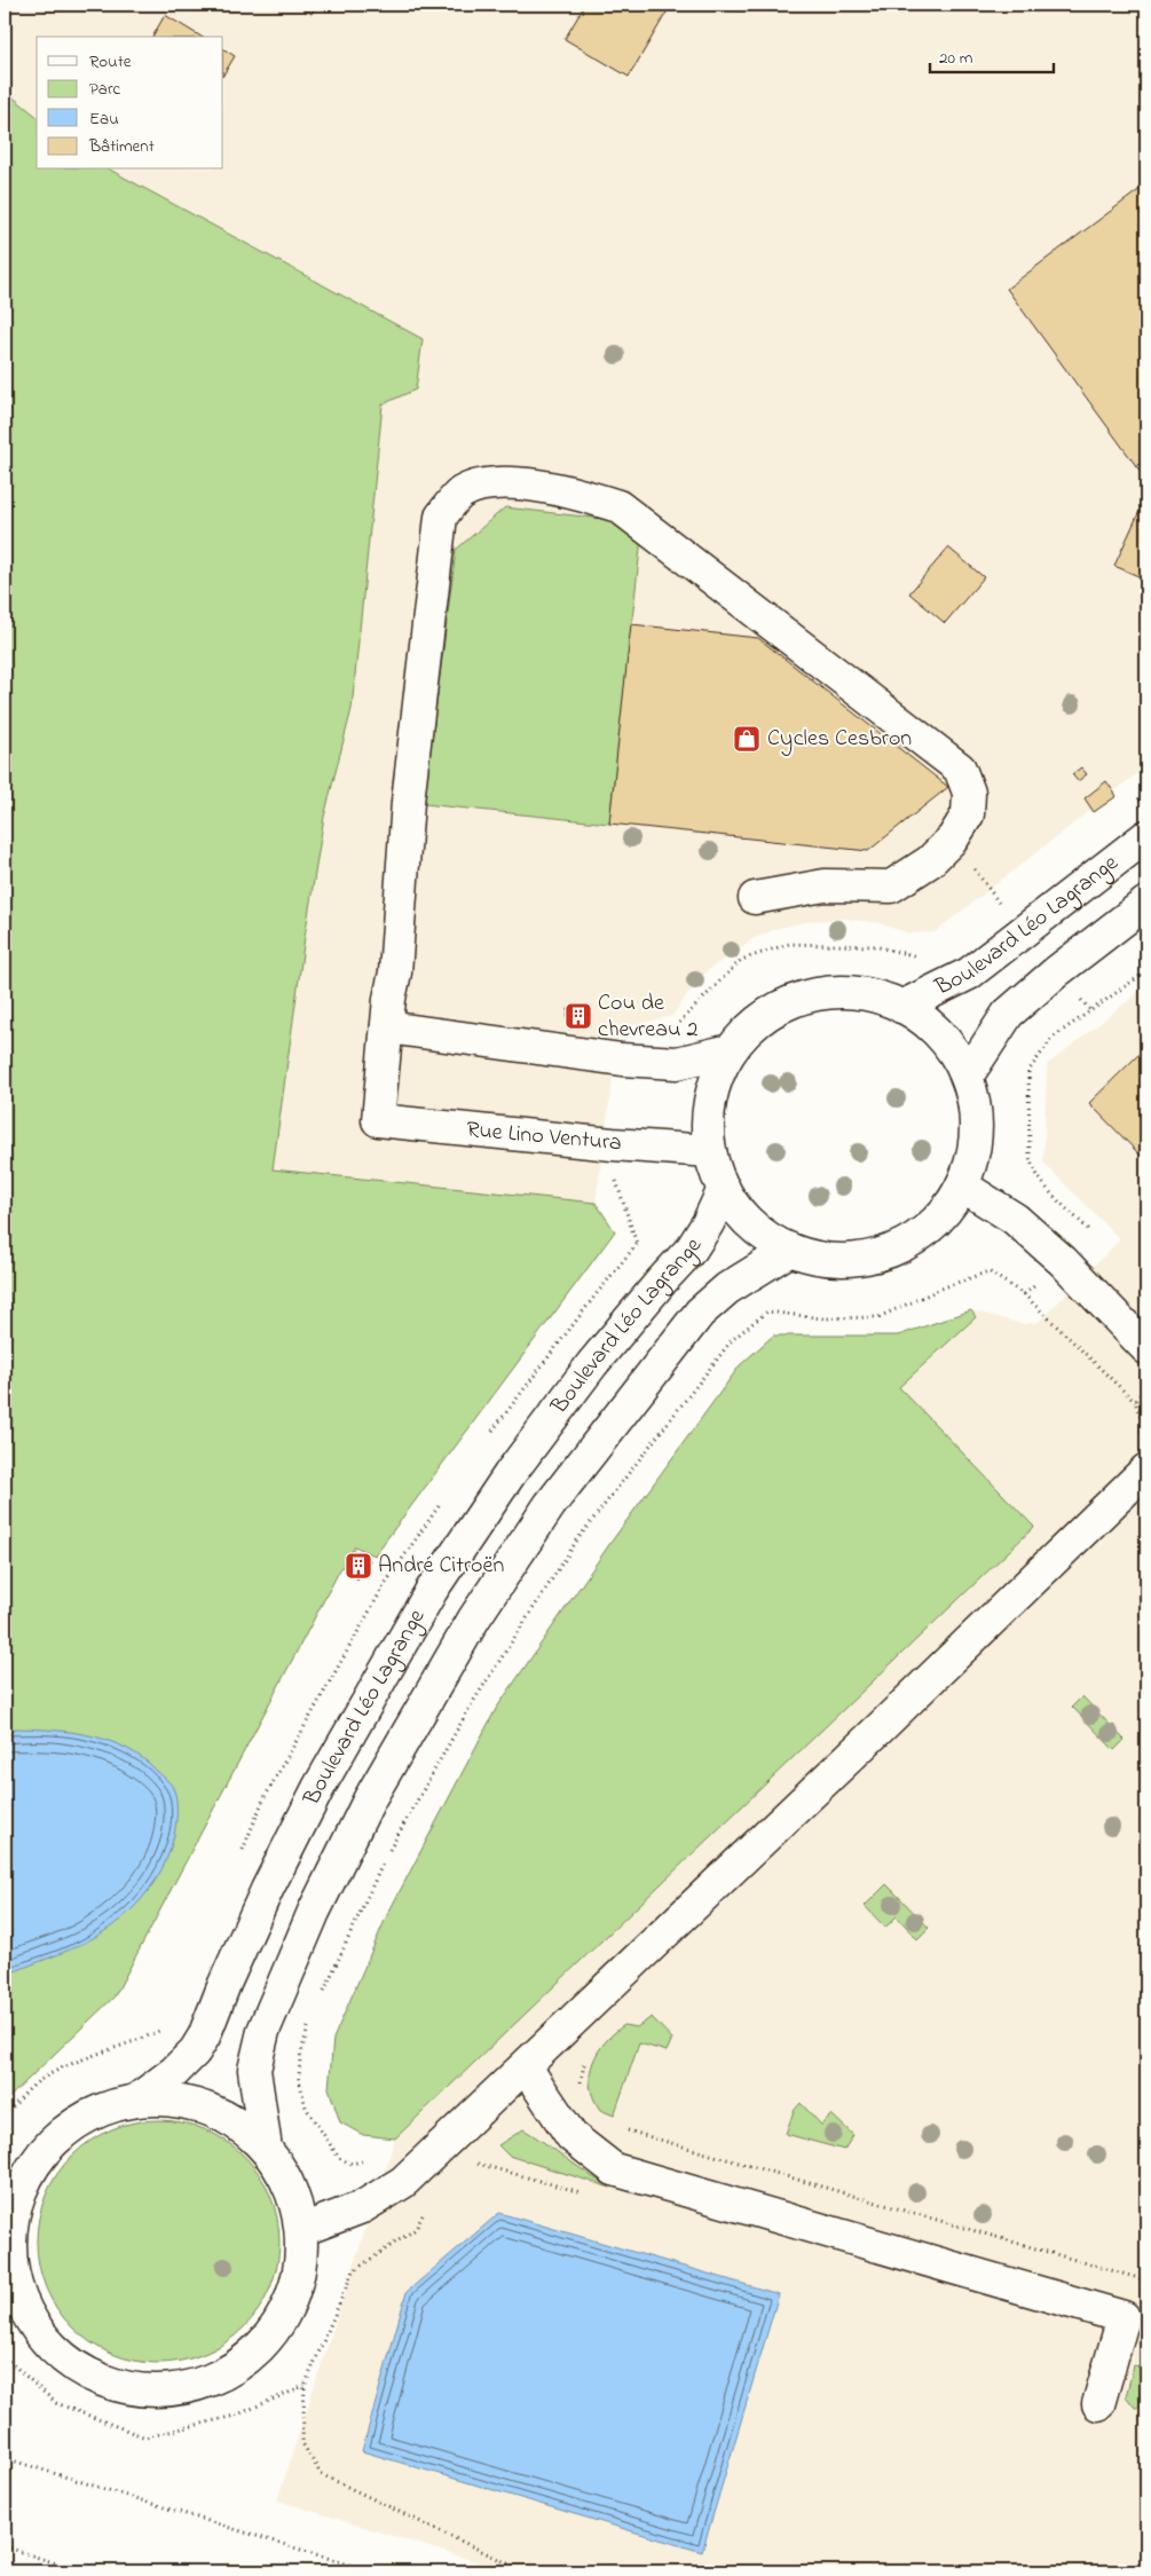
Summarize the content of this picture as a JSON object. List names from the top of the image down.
{
  "streets": {
    "street": ["Boulevard Léo Lagrange", "Rue Lino Ventura"]
  },
  "places": {
    "shop": ["Cycles Cesbron"],
    "building": ["Cou de chevreau 2", "André Citroën"]
  },
  "legend": [
    "Route",
    "Parc",
    "Eau",
    "Bâtiment"
  ],
  "scale_bar": "20 m"
}
